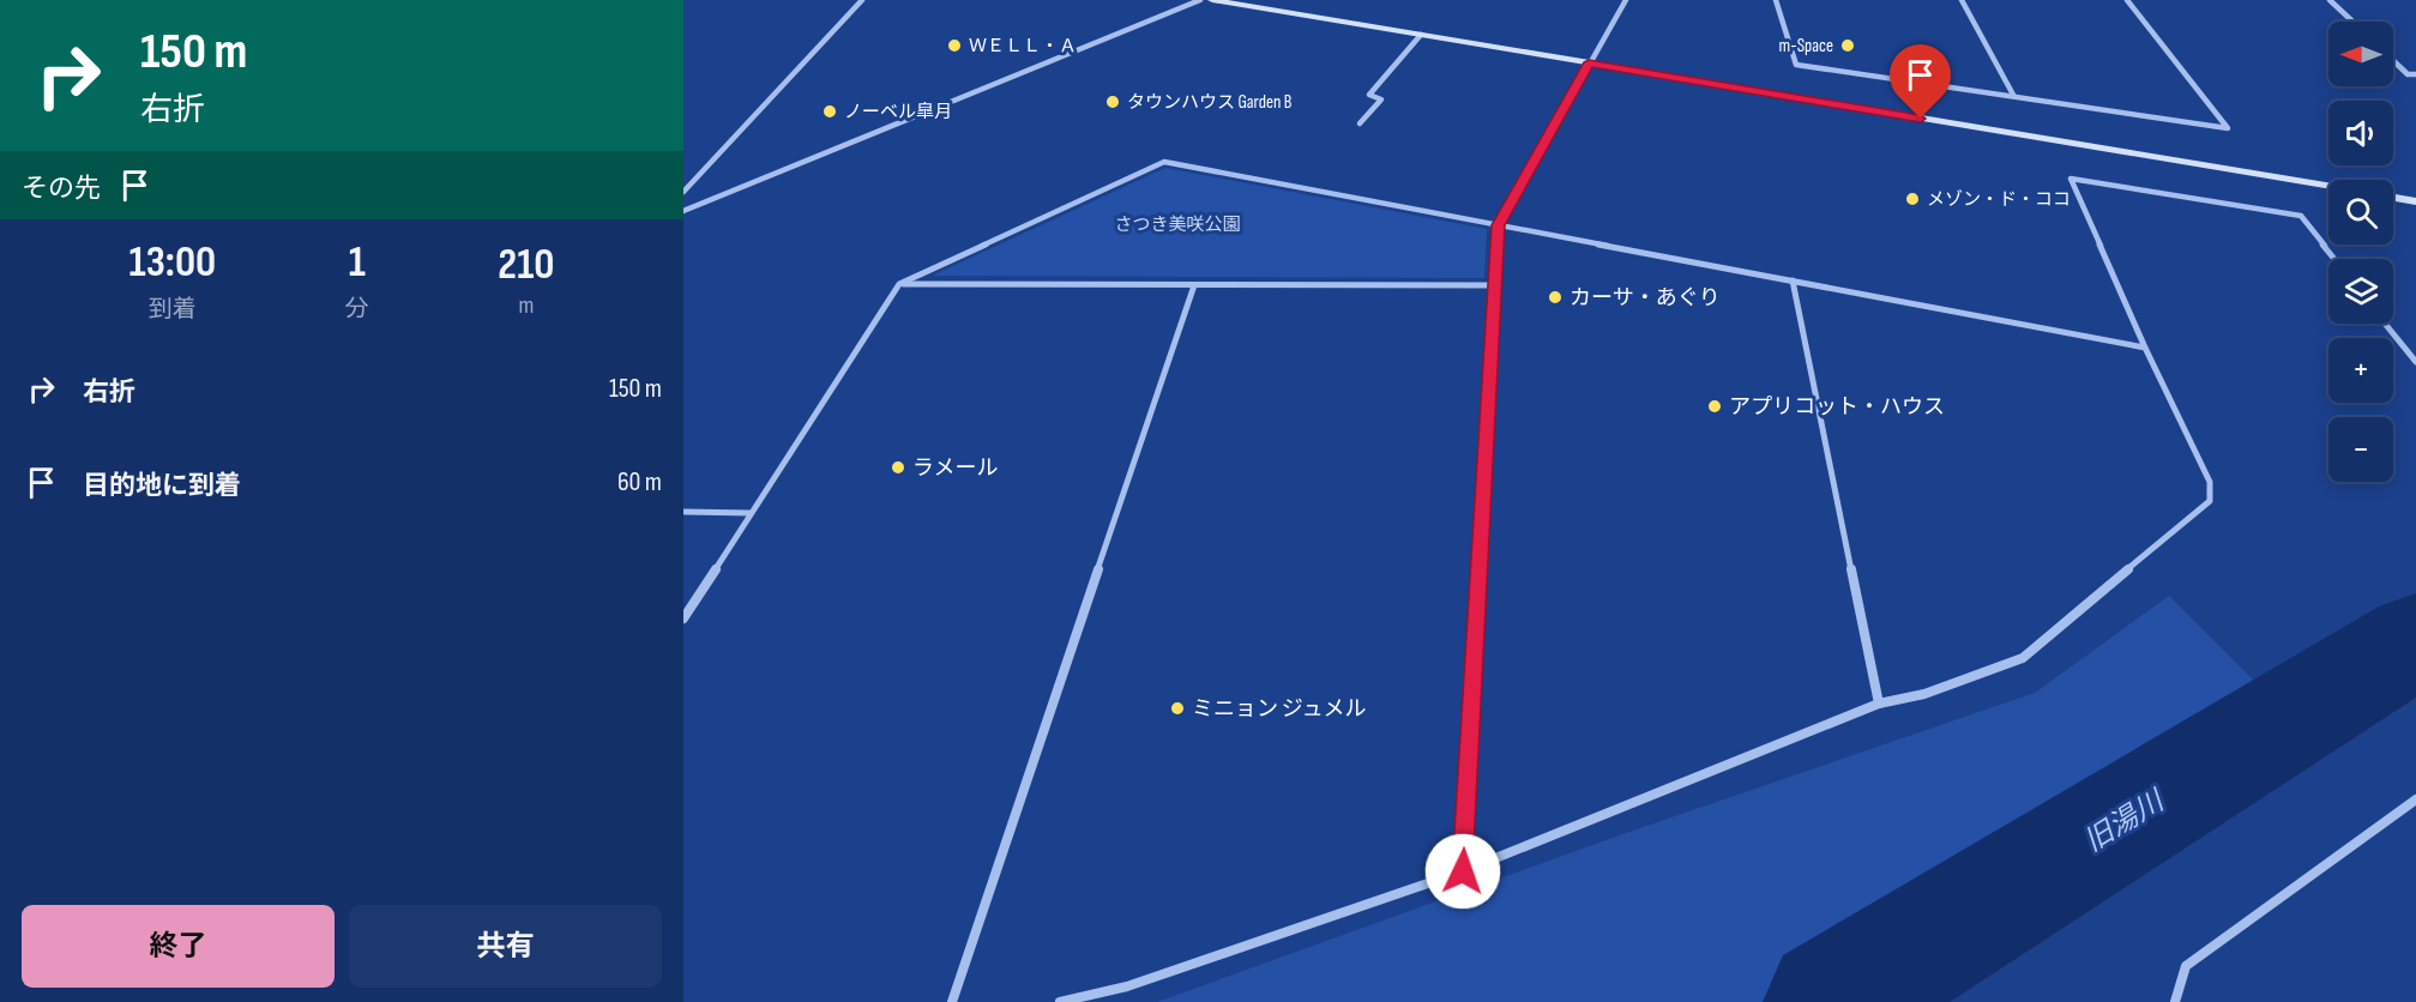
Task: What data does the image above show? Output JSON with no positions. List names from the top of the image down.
{
  "water": ["旧湯川"],
  "parks": ["さつき美咲公園"],
  "places": [
    "ＷＥＬＬ・Ａ",
    "m-Space",
    "タウンハウス Garden B",
    "ノーベル皐月",
    "メゾン・ド・ココ",
    "カーサ・あぐり",
    "アプリコット・ハウス",
    "ラメール",
    "ミニョン ジュメル"
  ],
  "north": "left",
  "page": {
    "turn": ["150 m", "右折"],
    "map_buttons": ["+", "−"],
    "then": "その先",
    "eta": [
      "13:00",
      "到着",
      "1",
      "分",
      "210",
      "m"
    ],
    "list": [
      {
        "name": "右折",
        "value": "150 m"
      },
      {
        "name": "目的地に到着",
        "value": "60 m"
      }
    ],
    "buttons": ["終了", "共有"]
  }
}
